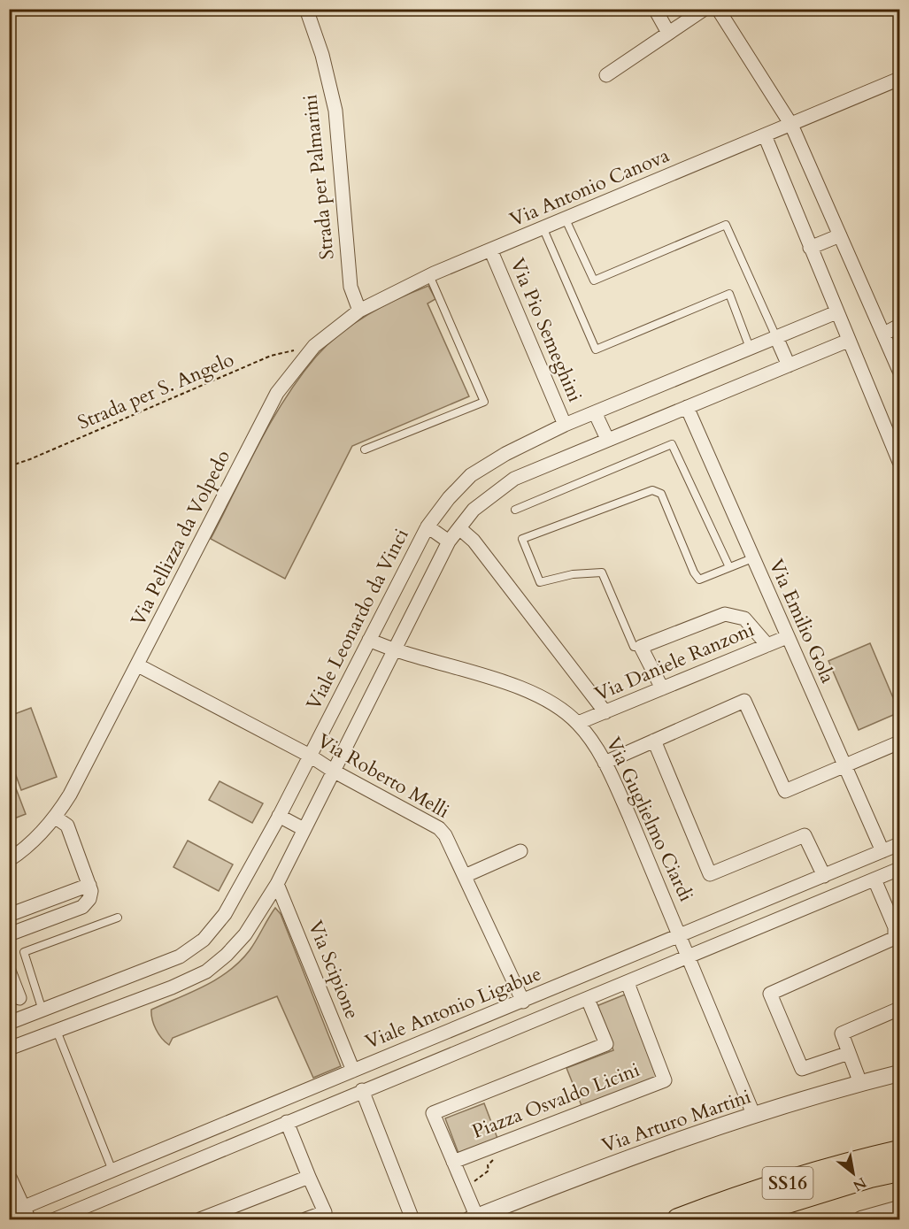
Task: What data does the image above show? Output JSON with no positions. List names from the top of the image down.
{
  "streets": {
    "highway": ["SS16"],
    "street": [
      "Strada per Palmarini",
      "Via Antonio Canova",
      "Via Pio Semeghini",
      "Via Pellizza da Volpedo",
      "Viale Leonardo da Vinci",
      "Via Emilio Gola",
      "Via Daniele Ranzoni",
      "Via Roberto Melli",
      "Via Guglielmo Ciardi",
      "Via Scipione",
      "Viale Antonio Ligabue",
      "Piazza Osvaldo Licini",
      "Via Arturo Martini"
    ],
    "path": ["Strada per S. Angelo"]
  },
  "crossings": [
    ["Strada per Palmarini", "Via Pellizza da Volpedo"],
    ["Via Antonio Canova", "Via Pio Semeghini"],
    ["Via Antonio Canova", "Via Pellizza da Volpedo"],
    ["Via Pio Semeghini", "Viale Leonardo da Vinci"],
    ["Strada per S. Angelo", "Via Pellizza da Volpedo"],
    ["Via Pellizza da Volpedo", "Via Roberto Melli"],
    ["Viale Leonardo da Vinci", "Via Roberto Melli"],
    ["Viale Leonardo da Vinci", "Via Guglielmo Ciardi"],
    ["Via Emilio Gola", "Via Daniele Ranzoni"],
    ["Via Emilio Gola", "Viale Antonio Ligabue"],
    ["Via Daniele Ranzoni", "Via Guglielmo Ciardi"],
    ["Via Roberto Melli", "Viale Antonio Ligabue"],
    ["Via Guglielmo Ciardi", "Viale Antonio Ligabue"],
    ["Via Guglielmo Ciardi", "Via Arturo Martini"],
    ["Via Scipione", "Viale Antonio Ligabue"],
    ["Piazza Osvaldo Licini", "Via Arturo Martini"]
  ],
  "north": "bottom right"
}
